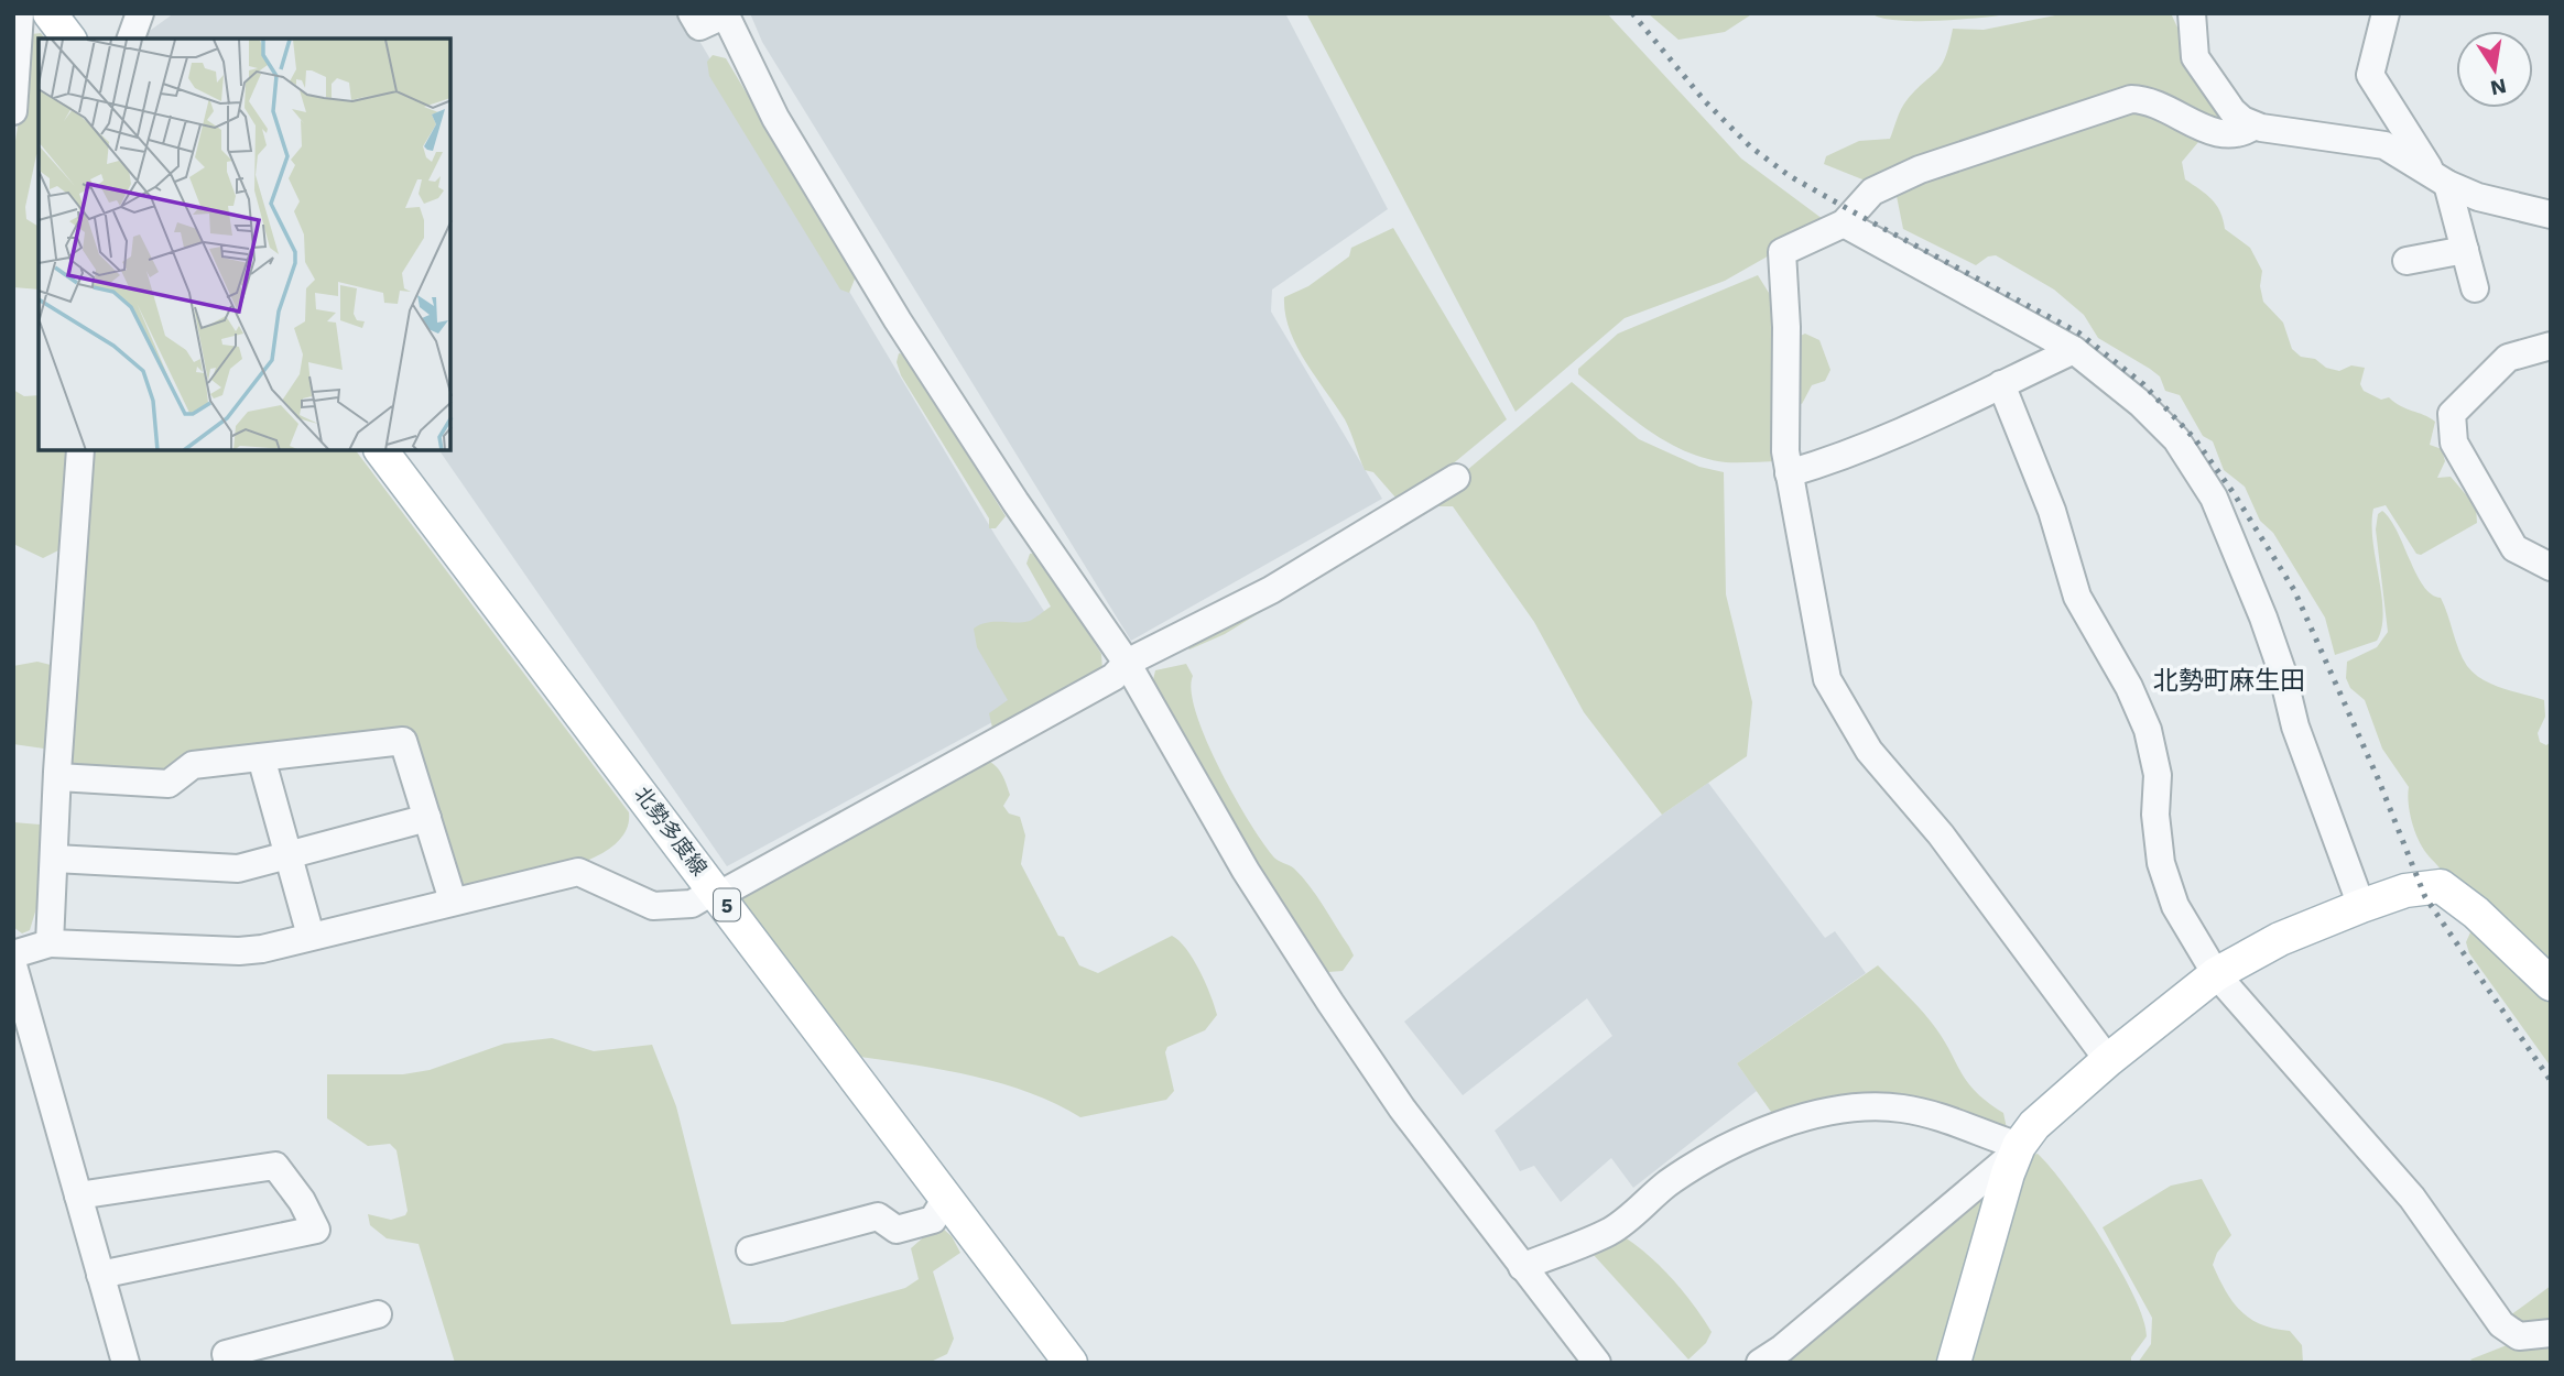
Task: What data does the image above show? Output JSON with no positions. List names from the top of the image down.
{
  "streets": {
    "main road": ["北勢多度線", "5"]
  },
  "districts": ["北勢町麻生田"],
  "north": "bottom"
}
